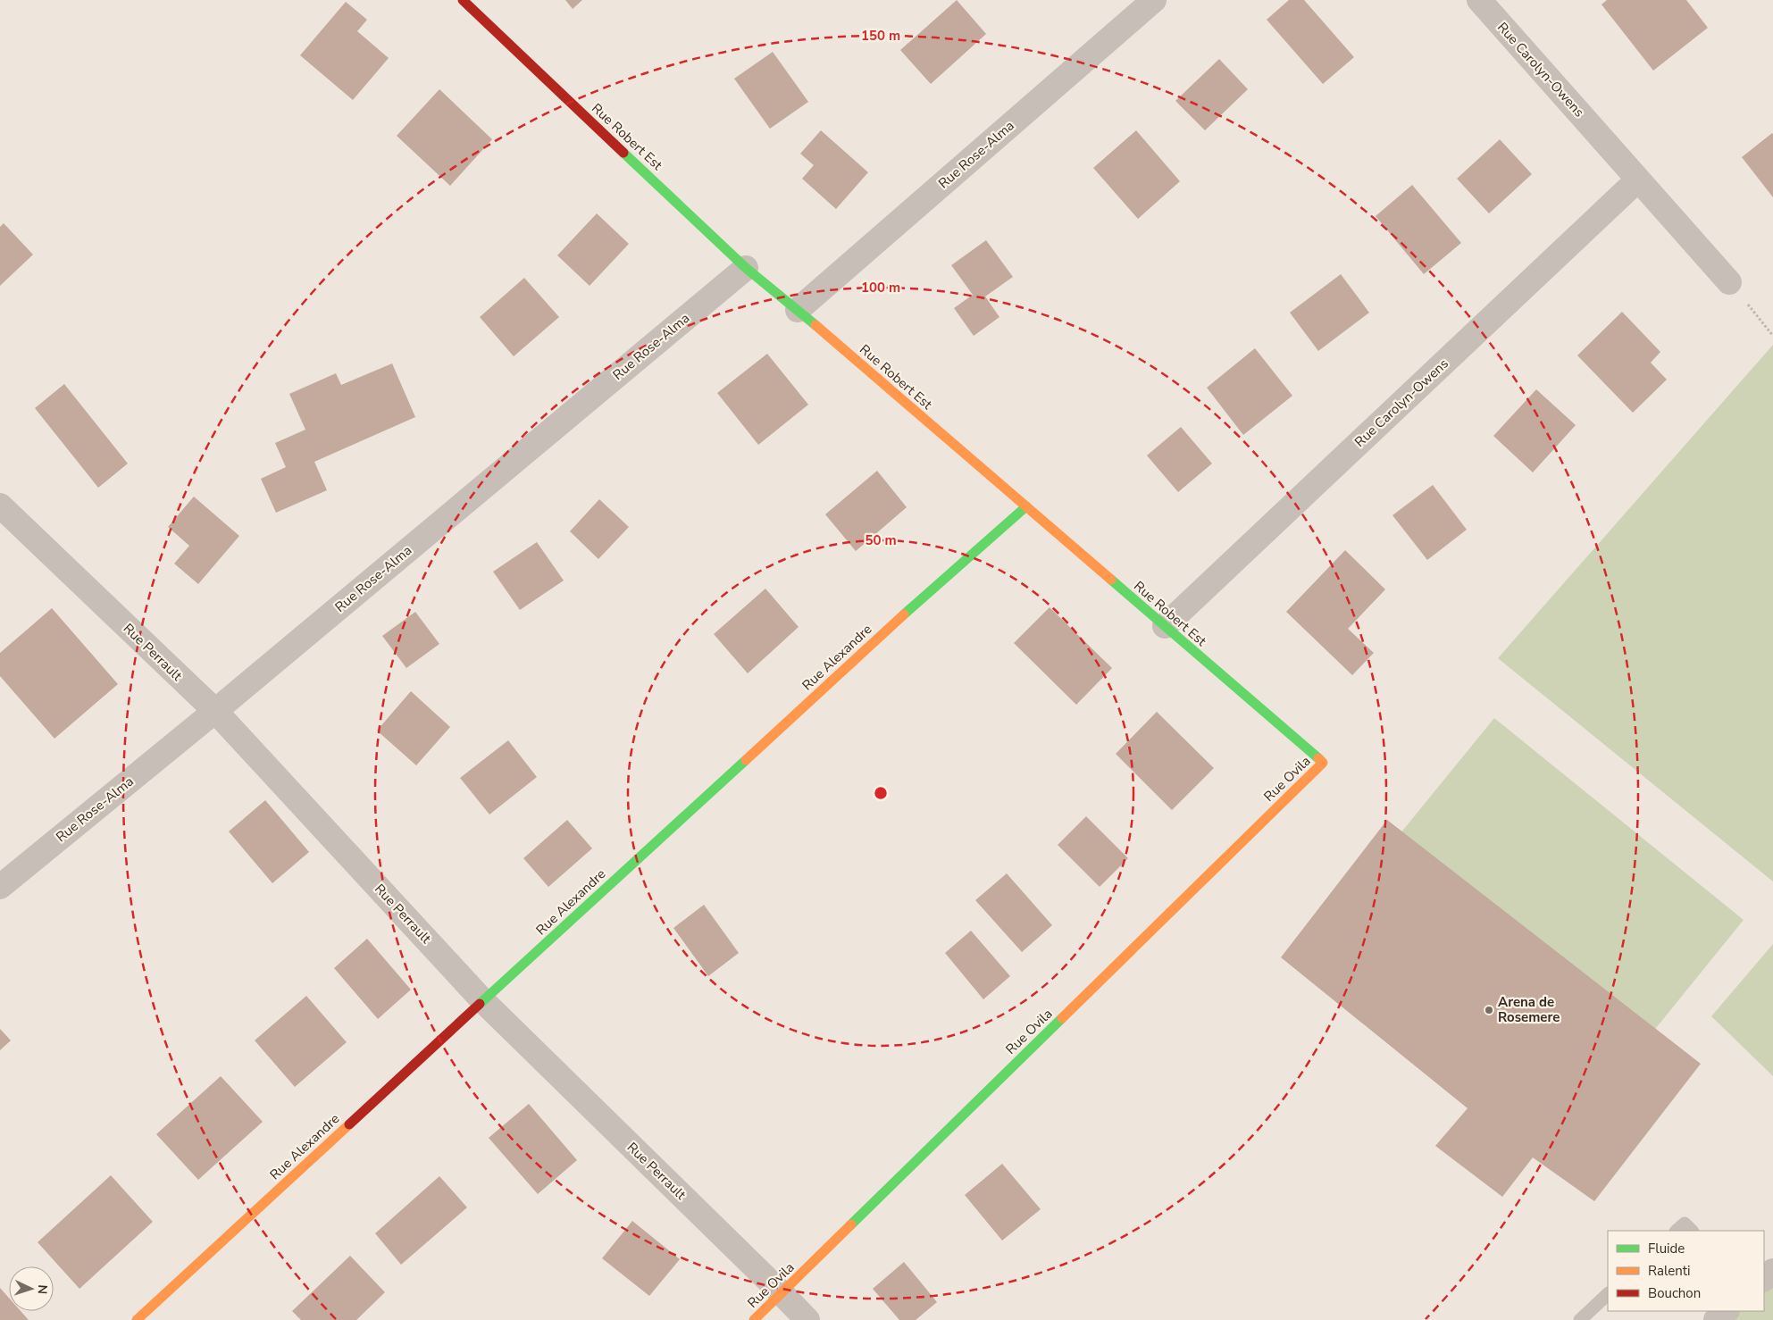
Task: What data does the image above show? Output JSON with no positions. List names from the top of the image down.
{
  "streets": {
    "street": [
      "Rue Carolyn-Owens",
      "Rue Robert Est",
      "Rue Rose-Alma",
      "Rue Perrault",
      "Rue Alexandre",
      "Rue Ovila"
    ]
  },
  "crossings": [
    ["Rue Carolyn-Owens", "Rue Robert Est"],
    ["Rue Robert Est", "Rue Rose-Alma"],
    ["Rue Robert Est", "Rue Alexandre"],
    ["Rue Robert Est", "Rue Ovila"],
    ["Rue Rose-Alma", "Rue Perrault"],
    ["Rue Perrault", "Rue Alexandre"],
    ["Rue Perrault", "Rue Ovila"]
  ],
  "places": ["Arena de Rosemere"],
  "legend": ["Fluide", "Ralenti", "Bouchon"],
  "north": "right",
  "rings": ["150 m", "100 m", "50 m"]
}
